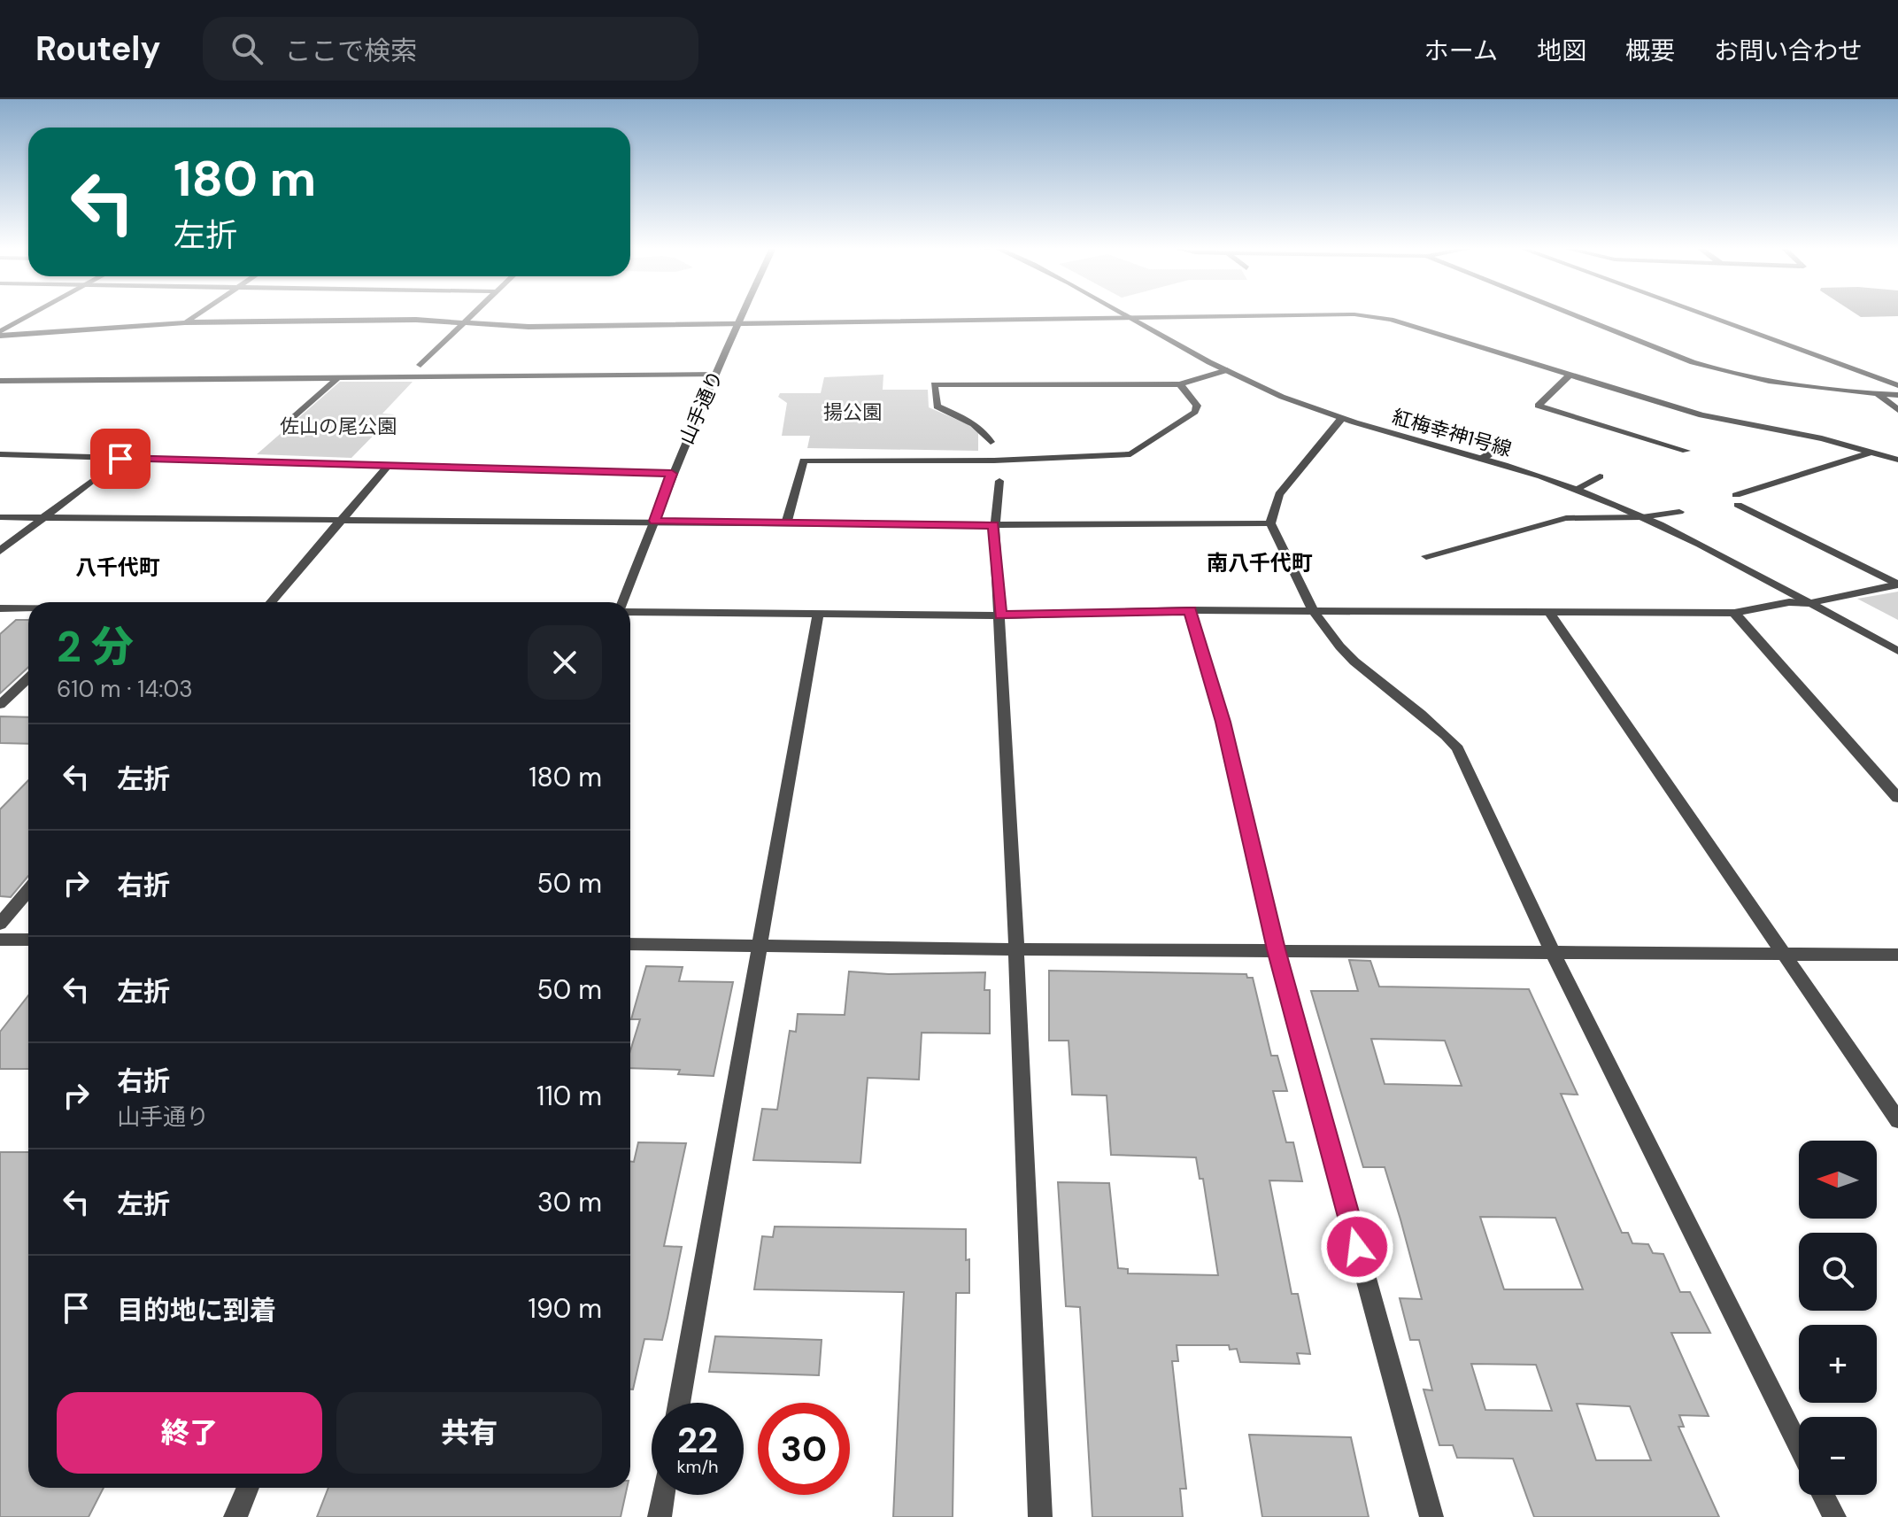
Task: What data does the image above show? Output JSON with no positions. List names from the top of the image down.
{
  "streets": {
    "street": ["山手通り", "紅梅幸神1号線"]
  },
  "districts": ["南八千代町", "八千代町"],
  "parks": ["揚公園", "佐山の尾公園"],
  "north": "left",
  "page": {
    "header": "Routely",
    "search": "ここで検索",
    "nav": [
      "ホーム",
      "地図",
      "概要",
      "お問い合わせ"
    ],
    "turn": ["180 m", "左折"],
    "heading": ["2 分", "610 m · 14:03"],
    "list": [
      {
        "name": "左折",
        "value": "180 m"
      },
      {
        "name": "右折",
        "value": "50 m"
      },
      {
        "name": "左折",
        "value": "50 m"
      },
      {
        "name": "右折",
        "note": "山手通り",
        "value": "110 m"
      },
      {
        "name": "左折",
        "value": "30 m"
      },
      {
        "name": "目的地に到着",
        "value": "190 m"
      }
    ],
    "map_buttons": ["+", "−"],
    "buttons": ["終了", "共有"],
    "speed": "22 km/h",
    "limit": "30"
  }
}
